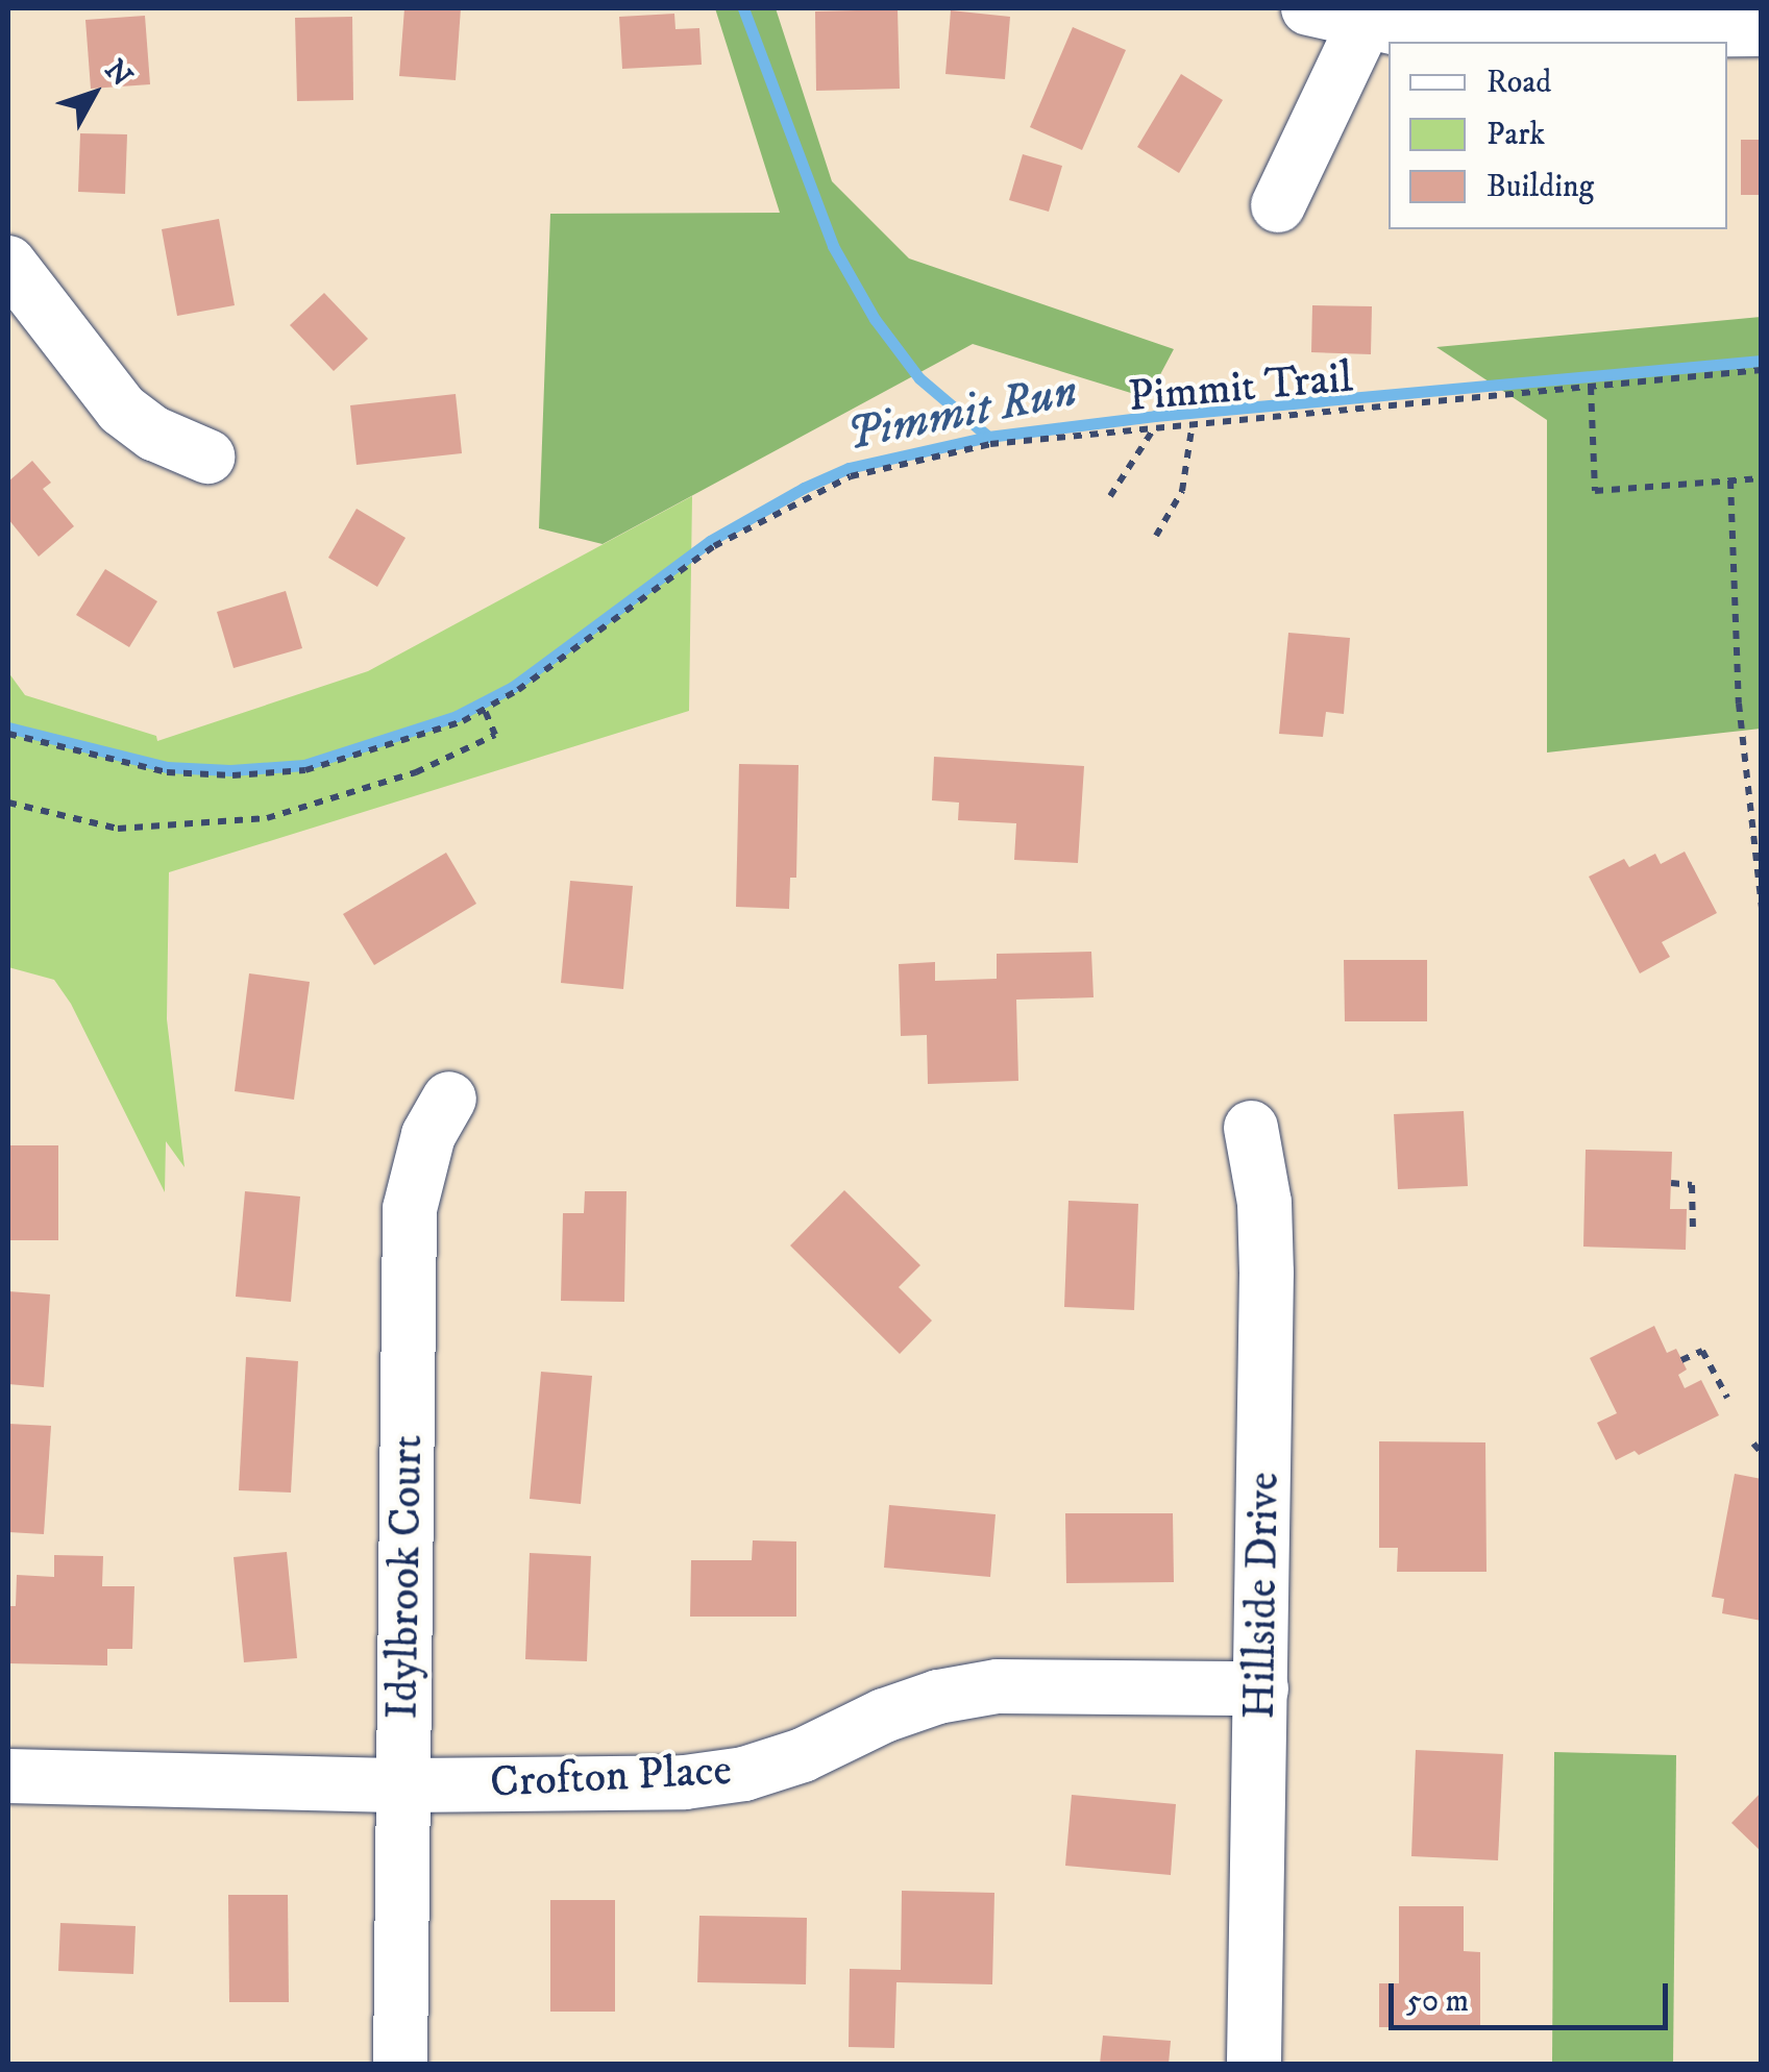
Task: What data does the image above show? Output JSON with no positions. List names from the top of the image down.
{
  "streets": {
    "street": ["Idylbrook Court", "Hillside Drive", "Crofton Place"],
    "path": ["Pimmit Trail"]
  },
  "crossings": [
    ["Idylbrook Court", "Crofton Place"],
    ["Hillside Drive", "Crofton Place"]
  ],
  "water": ["Pimmit Run"],
  "legend": ["Road", "Park", "Building"],
  "scale_bar": "50 m",
  "north": "top right"
}
